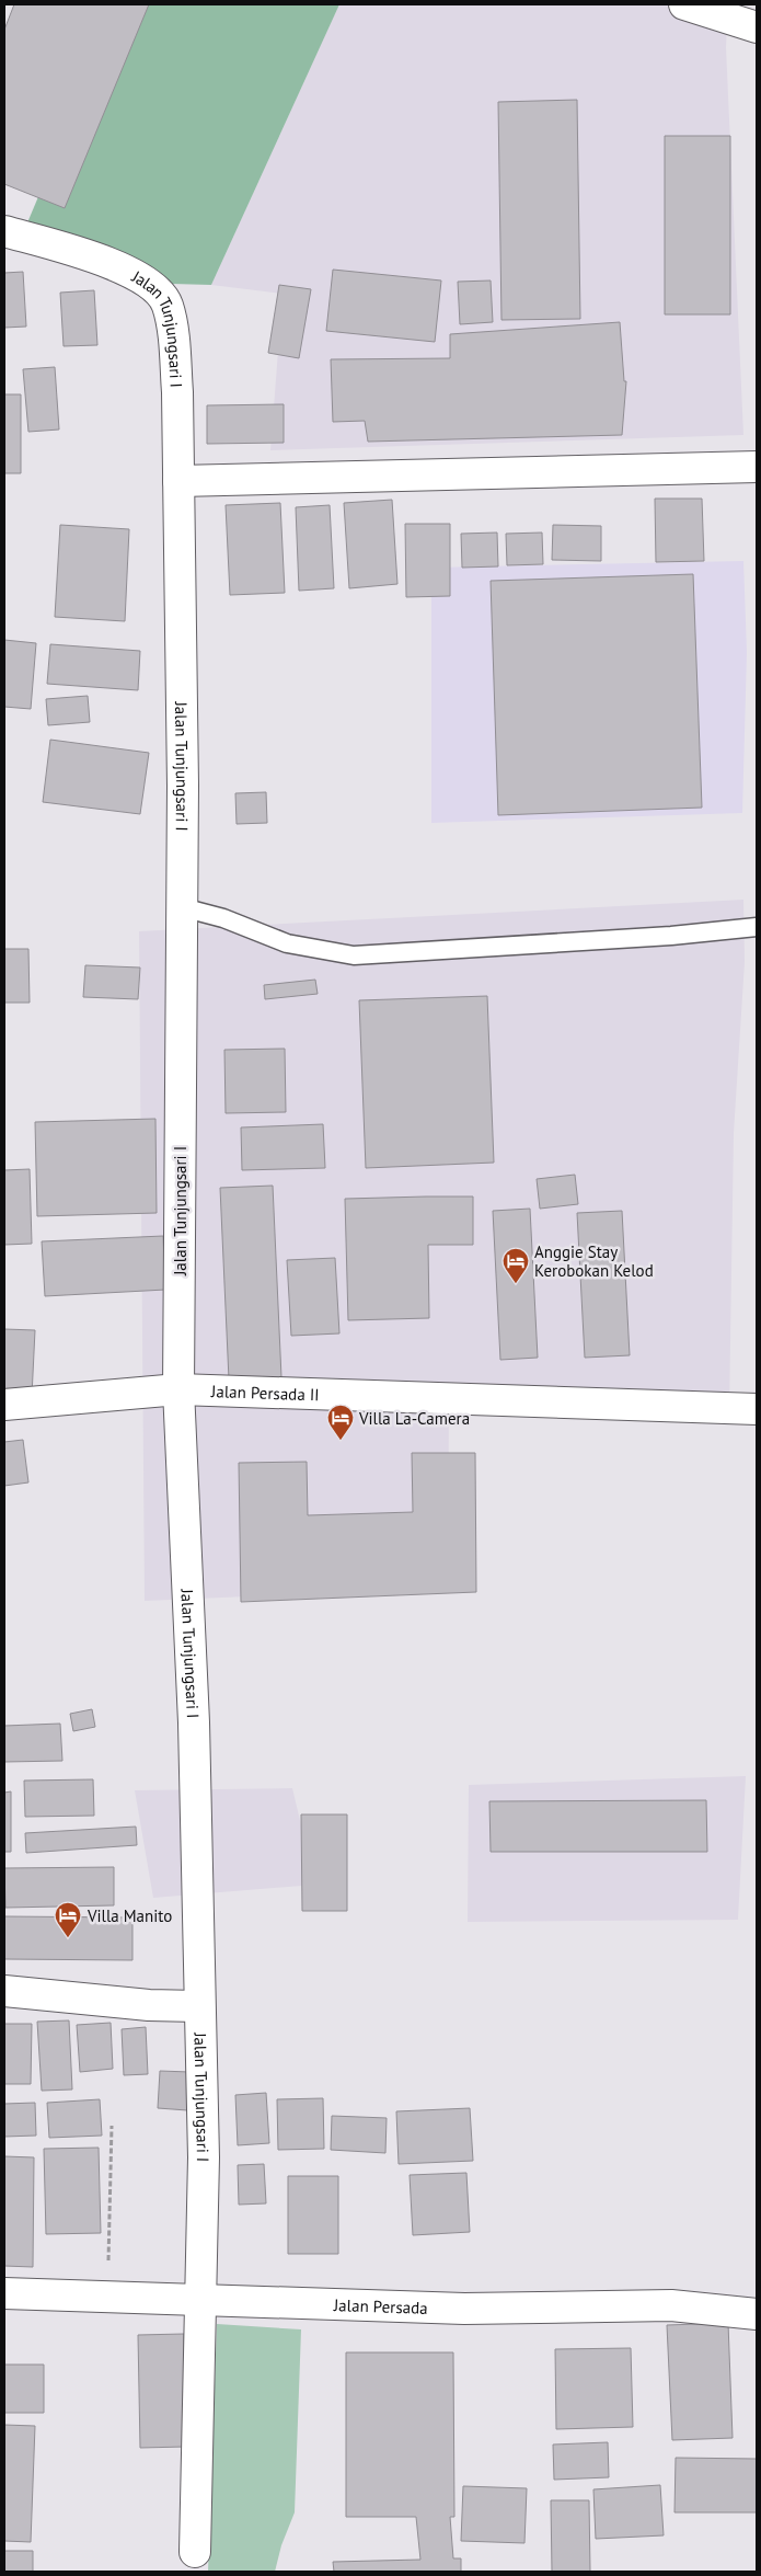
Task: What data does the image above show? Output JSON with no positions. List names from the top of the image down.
{
  "streets": {
    "street": ["Jalan Tunjungsari I", "Jalan Persada II", "Jalan Persada"]
  },
  "crossings": [
    ["Jalan Tunjungsari I", "Jalan Persada II"],
    ["Jalan Tunjungsari I", "Jalan Persada"]
  ],
  "places": {
    "hotel": ["Anggie Stay Kerobokan Kelod", "Villa La-Camera", "Villa Manito"]
  }
}
